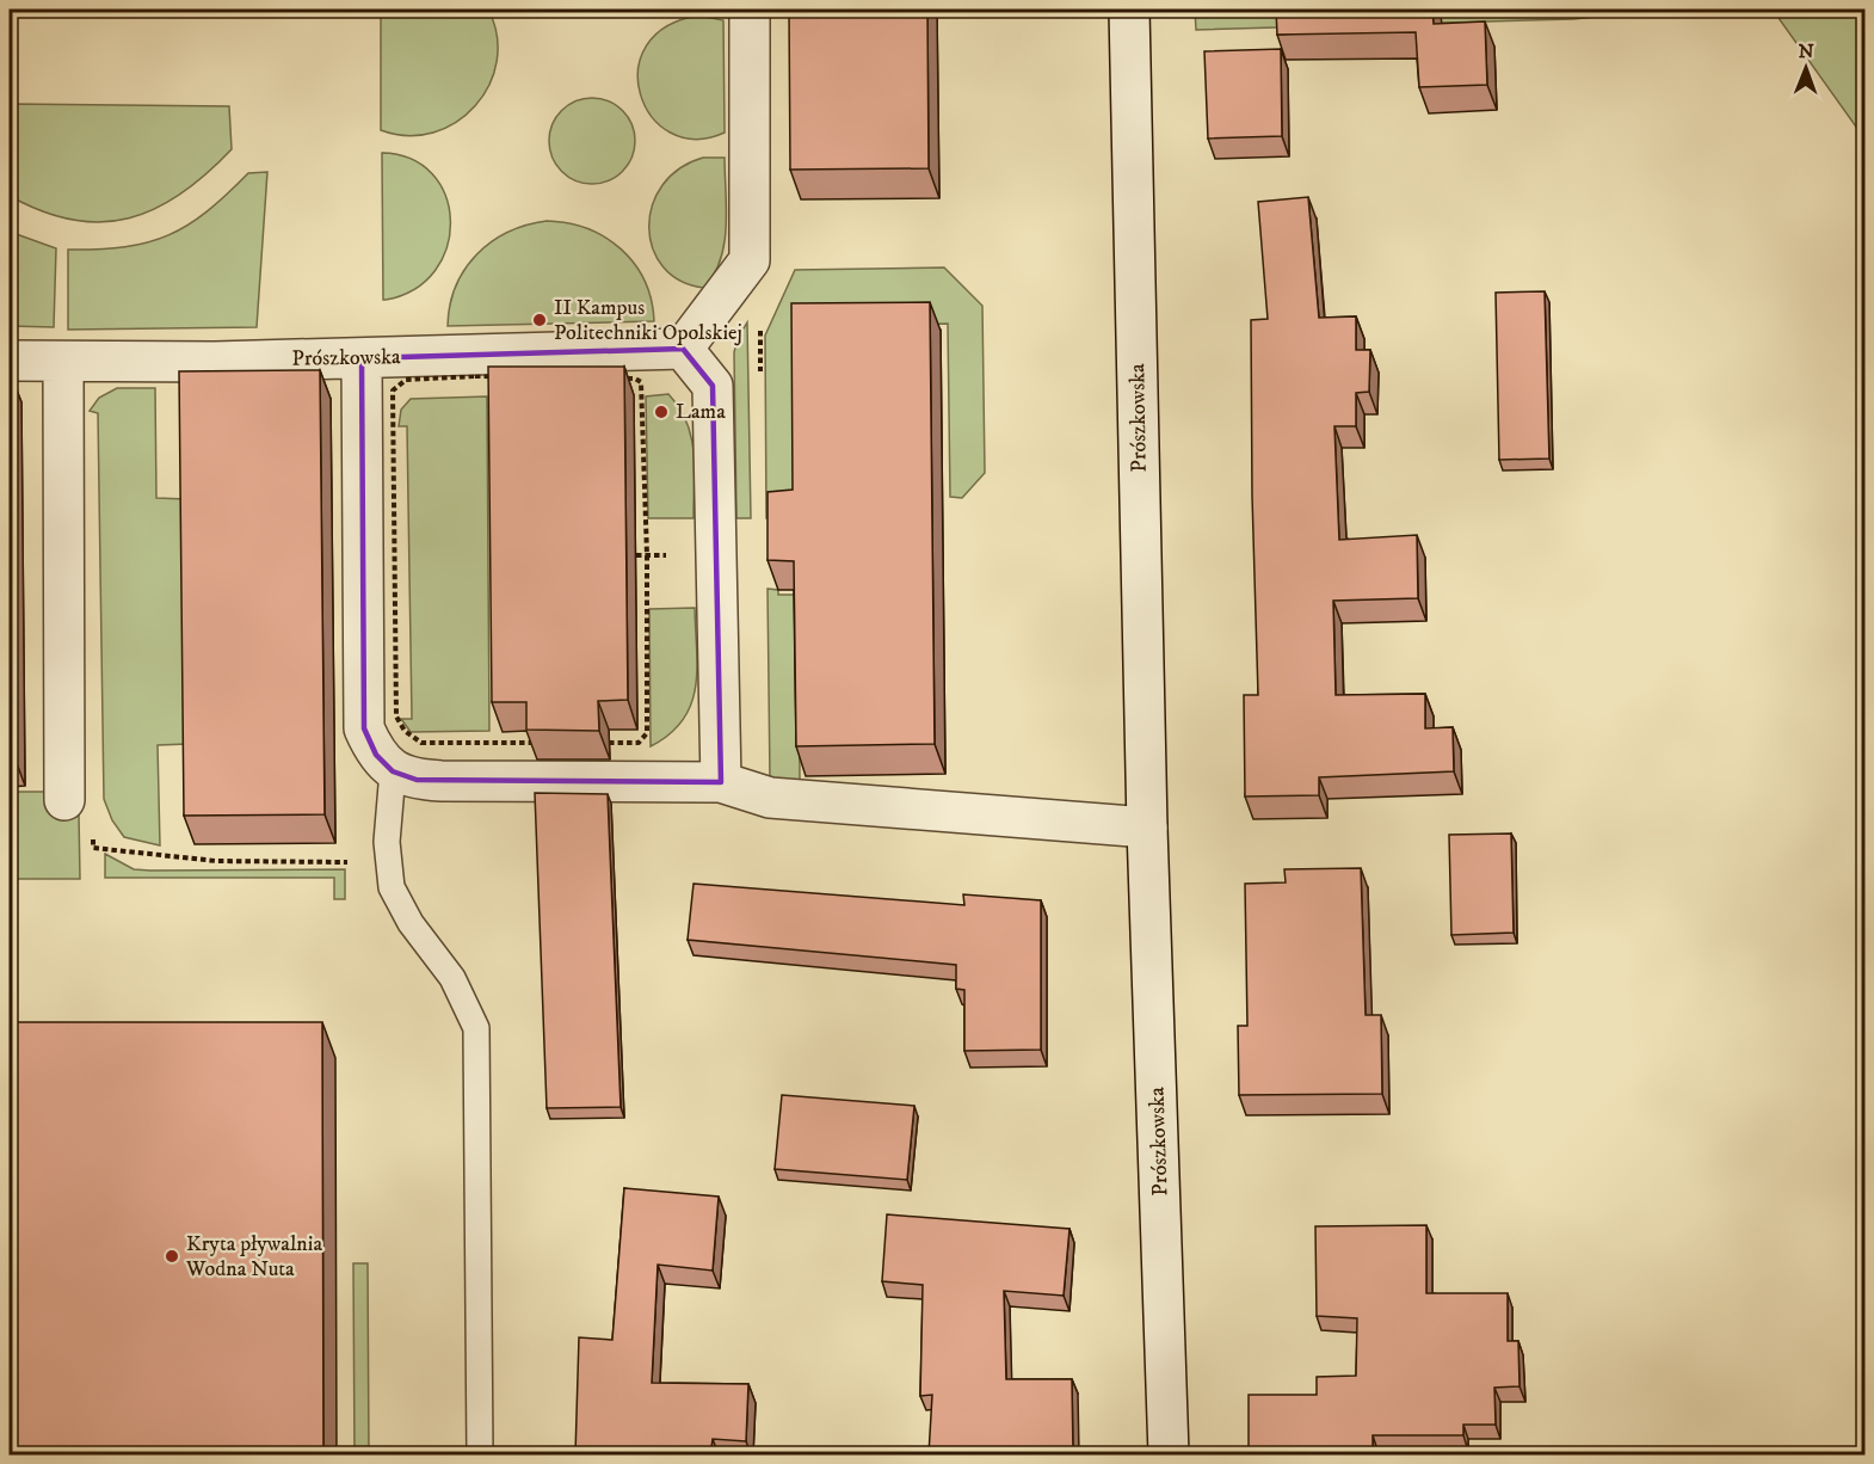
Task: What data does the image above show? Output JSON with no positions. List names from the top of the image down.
{
  "streets": {
    "street": ["Prószkowska"]
  },
  "places": ["II Kampus Politechniki Opolskiej", "Lama", "Kryta pływalnia Wodna Nuta"],
  "north": "top"
}
